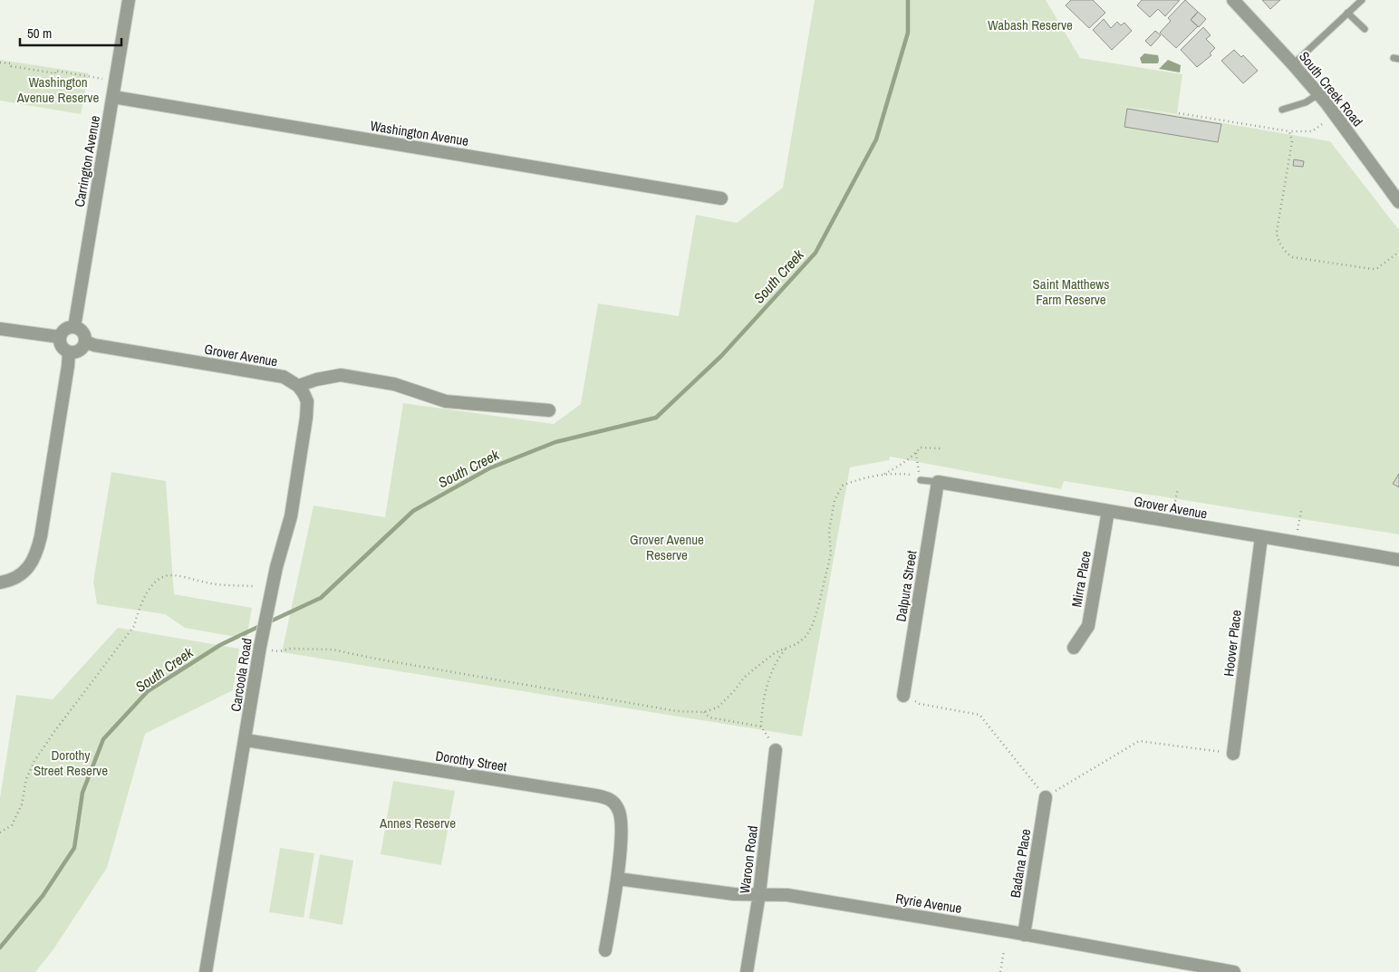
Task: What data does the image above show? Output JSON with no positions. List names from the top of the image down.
{
  "streets": {
    "street": [
      "South Creek Road",
      "Washington Avenue",
      "Carrington Avenue",
      "Grover Avenue",
      "Mirra Place",
      "Dalpura Street",
      "Hoover Place",
      "Carcoola Road",
      "Dorothy Street",
      "Waroon Road",
      "Badana Place",
      "Ryrie Avenue"
    ]
  },
  "crossings": [
    ["Washington Avenue", "Carrington Avenue"],
    ["Carrington Avenue", "Grover Avenue"],
    ["Grover Avenue", "Mirra Place"],
    ["Grover Avenue", "Dalpura Street"],
    ["Grover Avenue", "Hoover Place"],
    ["Grover Avenue", "Carcoola Road"],
    ["Carcoola Road", "Dorothy Street"],
    ["Dorothy Street", "Ryrie Avenue"],
    ["Waroon Road", "Ryrie Avenue"],
    ["Badana Place", "Ryrie Avenue"]
  ],
  "water": ["South Creek"],
  "parks": [
    "Wabash Reserve",
    "Washington Avenue Reserve",
    "Saint Matthews Farm Reserve",
    "Grover Avenue Reserve",
    "Dorothy Street Reserve",
    "Annes Reserve"
  ],
  "scale_bar": "50 m"
}
